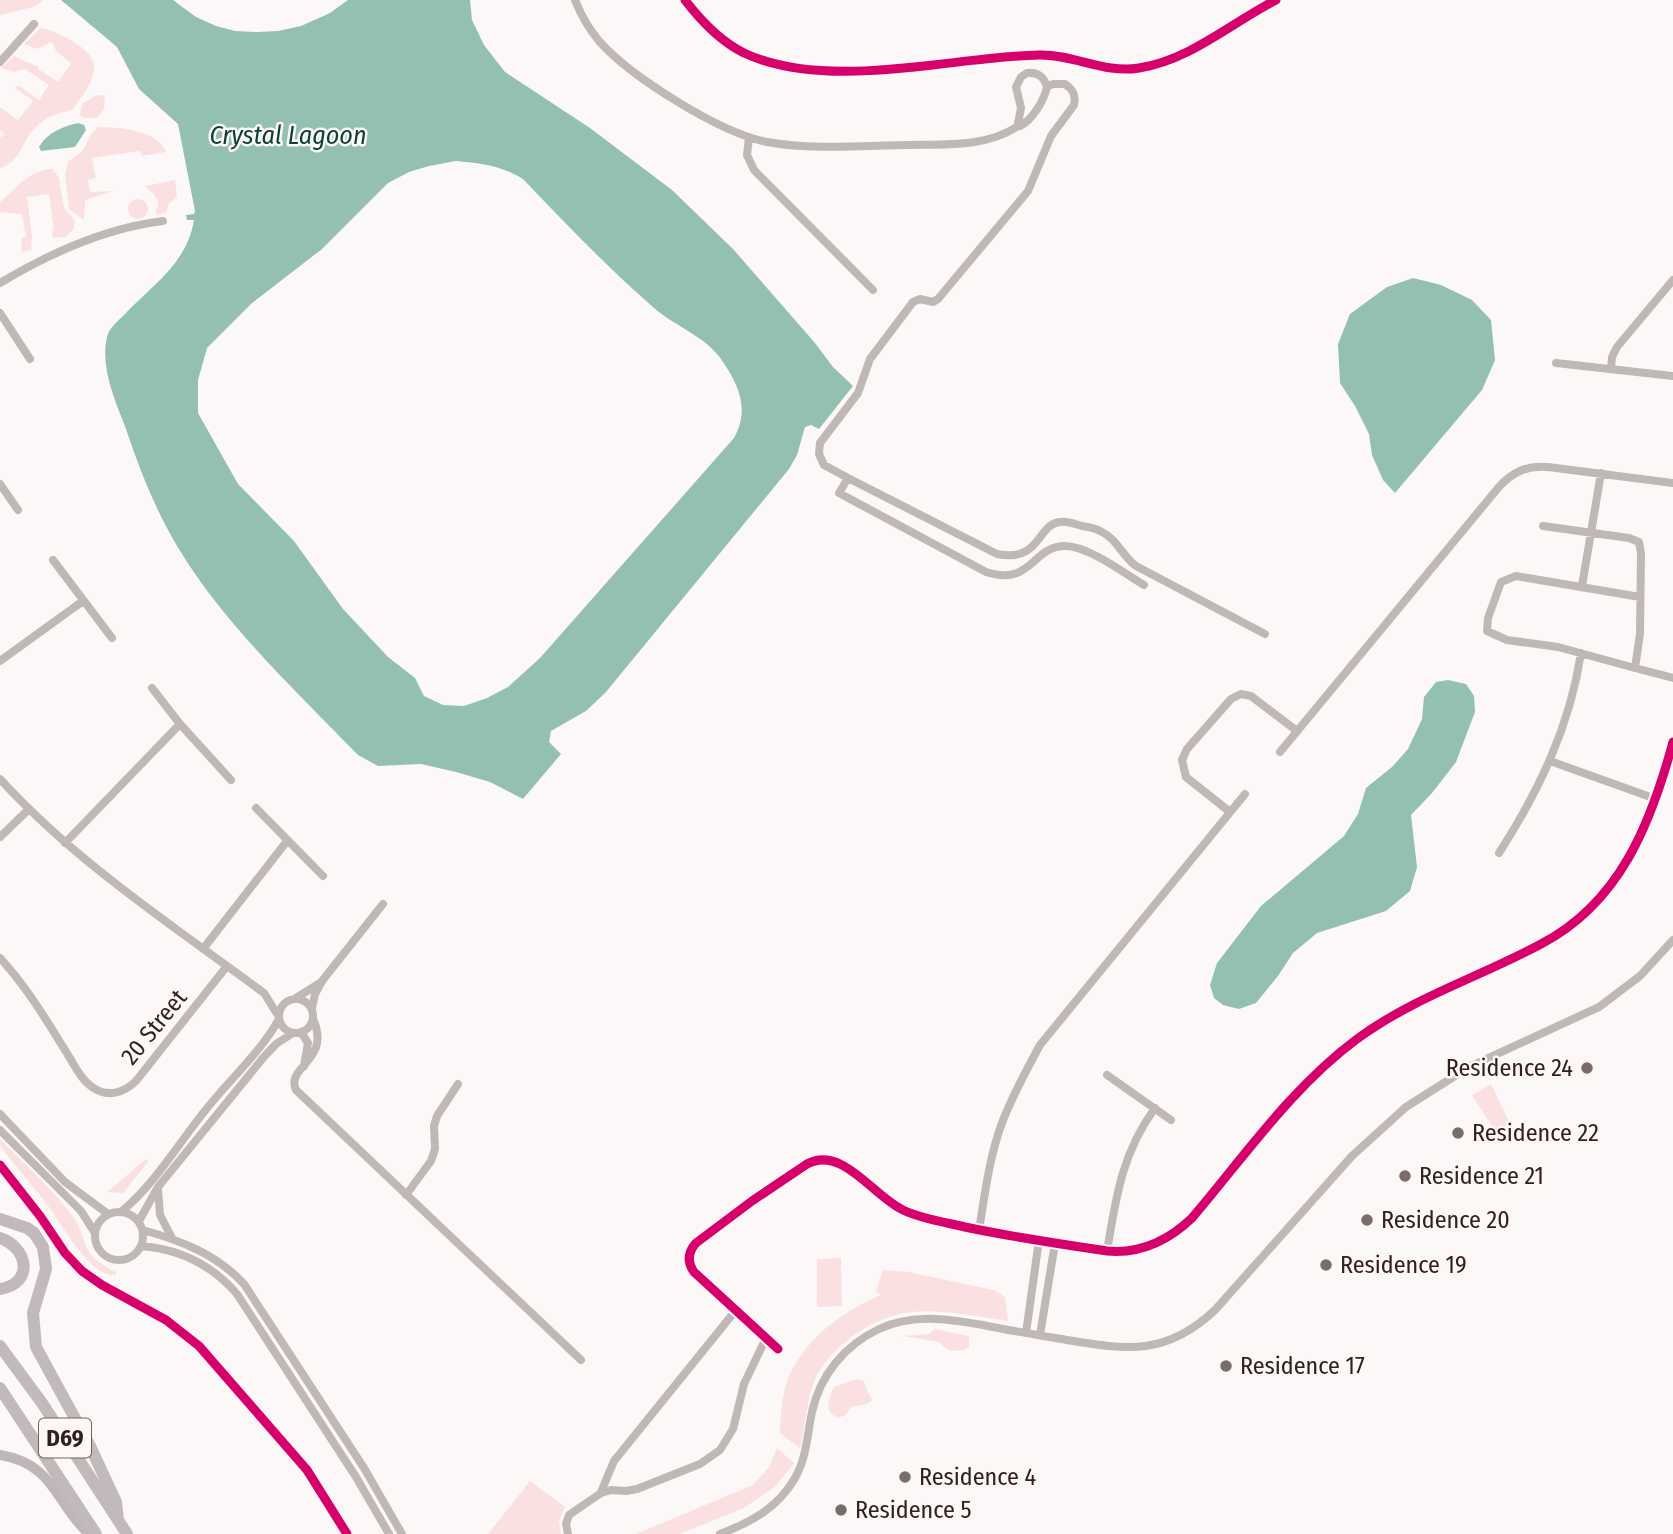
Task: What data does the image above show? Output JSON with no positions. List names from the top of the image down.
{
  "streets": {
    "main road": ["D69"],
    "street": ["20 Street"]
  },
  "water": ["Crystal Lagoon"],
  "places": [
    "Residence 24",
    "Residence 22",
    "Residence 21",
    "Residence 20",
    "Residence 19",
    "Residence 17",
    "Residence 4",
    "Residence 5"
  ]
}
